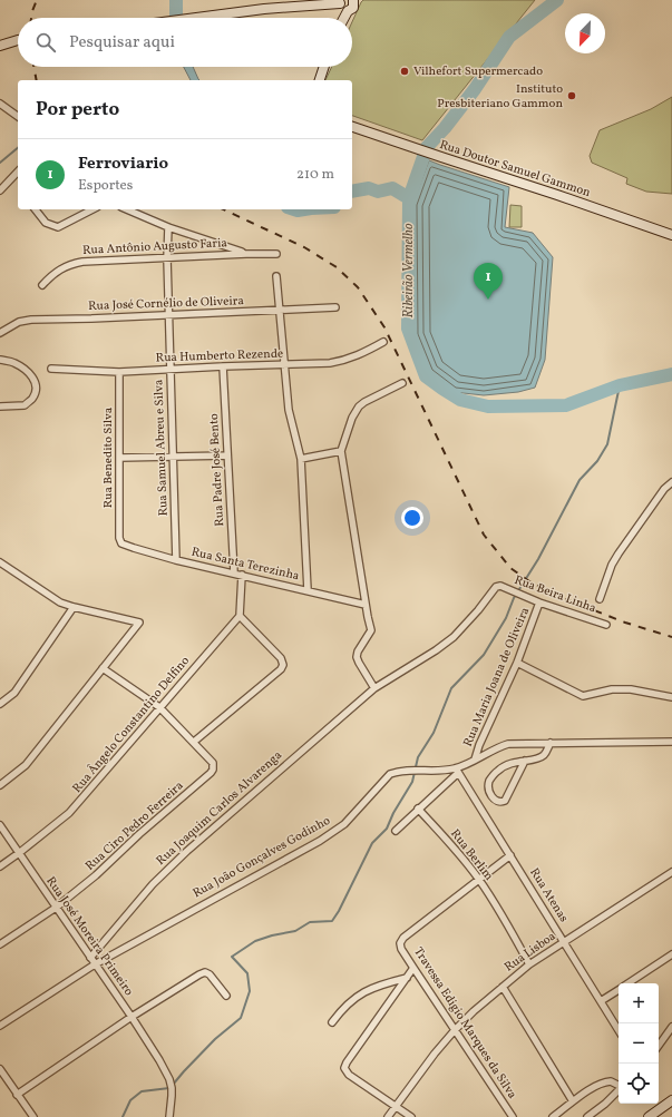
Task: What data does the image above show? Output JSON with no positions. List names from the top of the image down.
{
  "streets": {
    "main road": ["Rua Doutor Samuel Gammon"],
    "street": [
      "Rua Antônio Augusto Faria",
      "Rua José Cornélio de Oliveira",
      "Rua Humberto Rezende",
      "Rua Samuel Abreu e Silva",
      "Rua Benedito Silva",
      "Rua Padre José Bento",
      "Rua Santa Terezinha",
      "Rua Beira Linha",
      "Rua Maria Joana de Oliveira",
      "Rua Ângelo Constantino Delfino",
      "Rua Joaquim Carlos Alvarenga",
      "Rua Ciro Pedro Ferreira",
      "Rua Berlim",
      "Rua João Gonçalves Godinho",
      "Rua Atenas",
      "Rua José Moreira Primeiro",
      "Rua Lisboa",
      "Travessa Edigio Marques da Silva"
    ]
  },
  "crossings": [
    ["Rua Antônio Augusto Faria", "Rua Samuel Abreu e Silva"],
    ["Rua José Cornélio de Oliveira", "Rua Samuel Abreu e Silva"],
    ["Rua Humberto Rezende", "Rua Samuel Abreu e Silva"],
    ["Rua Humberto Rezende", "Rua Benedito Silva"],
    ["Rua Humberto Rezende", "Rua Padre José Bento"],
    ["Rua Samuel Abreu e Silva", "Rua Santa Terezinha"],
    ["Rua Benedito Silva", "Rua Santa Terezinha"],
    ["Rua Padre José Bento", "Rua Santa Terezinha"],
    ["Rua Beira Linha", "Rua Maria Joana de Oliveira"],
    ["Rua Beira Linha", "Rua Joaquim Carlos Alvarenga"],
    ["Rua Maria Joana de Oliveira", "Rua João Gonçalves Godinho"],
    ["Rua Ângelo Constantino Delfino", "Rua Ciro Pedro Ferreira"],
    ["Rua Ângelo Constantino Delfino", "Rua José Moreira Primeiro"],
    ["Rua Joaquim Carlos Alvarenga", "Rua José Moreira Primeiro"],
    ["Rua Ciro Pedro Ferreira", "Rua José Moreira Primeiro"],
    ["Rua Berlim", "Rua Lisboa"],
    ["Rua Berlim", "Travessa Edigio Marques da Silva"],
    ["Rua João Gonçalves Godinho", "Rua Atenas"],
    ["Rua João Gonçalves Godinho", "Rua José Moreira Primeiro"],
    ["Rua Atenas", "Rua Lisboa"],
    ["Rua Lisboa", "Travessa Edigio Marques da Silva"]
  ],
  "water": ["Ribeirão Vermelho"],
  "places": ["Vilhefort Supermercado", "Instituto Presbiteriano Gammon"],
  "north": "bottom left",
  "page": {
    "search": "Pesquisar aqui",
    "heading": "Por perto",
    "list": [
      {
        "mark": "1",
        "name": "Ferroviario",
        "note": "Esportes",
        "value": "210 m"
      }
    ],
    "pins": "1",
    "map_buttons": ["+", "−"]
  }
}
